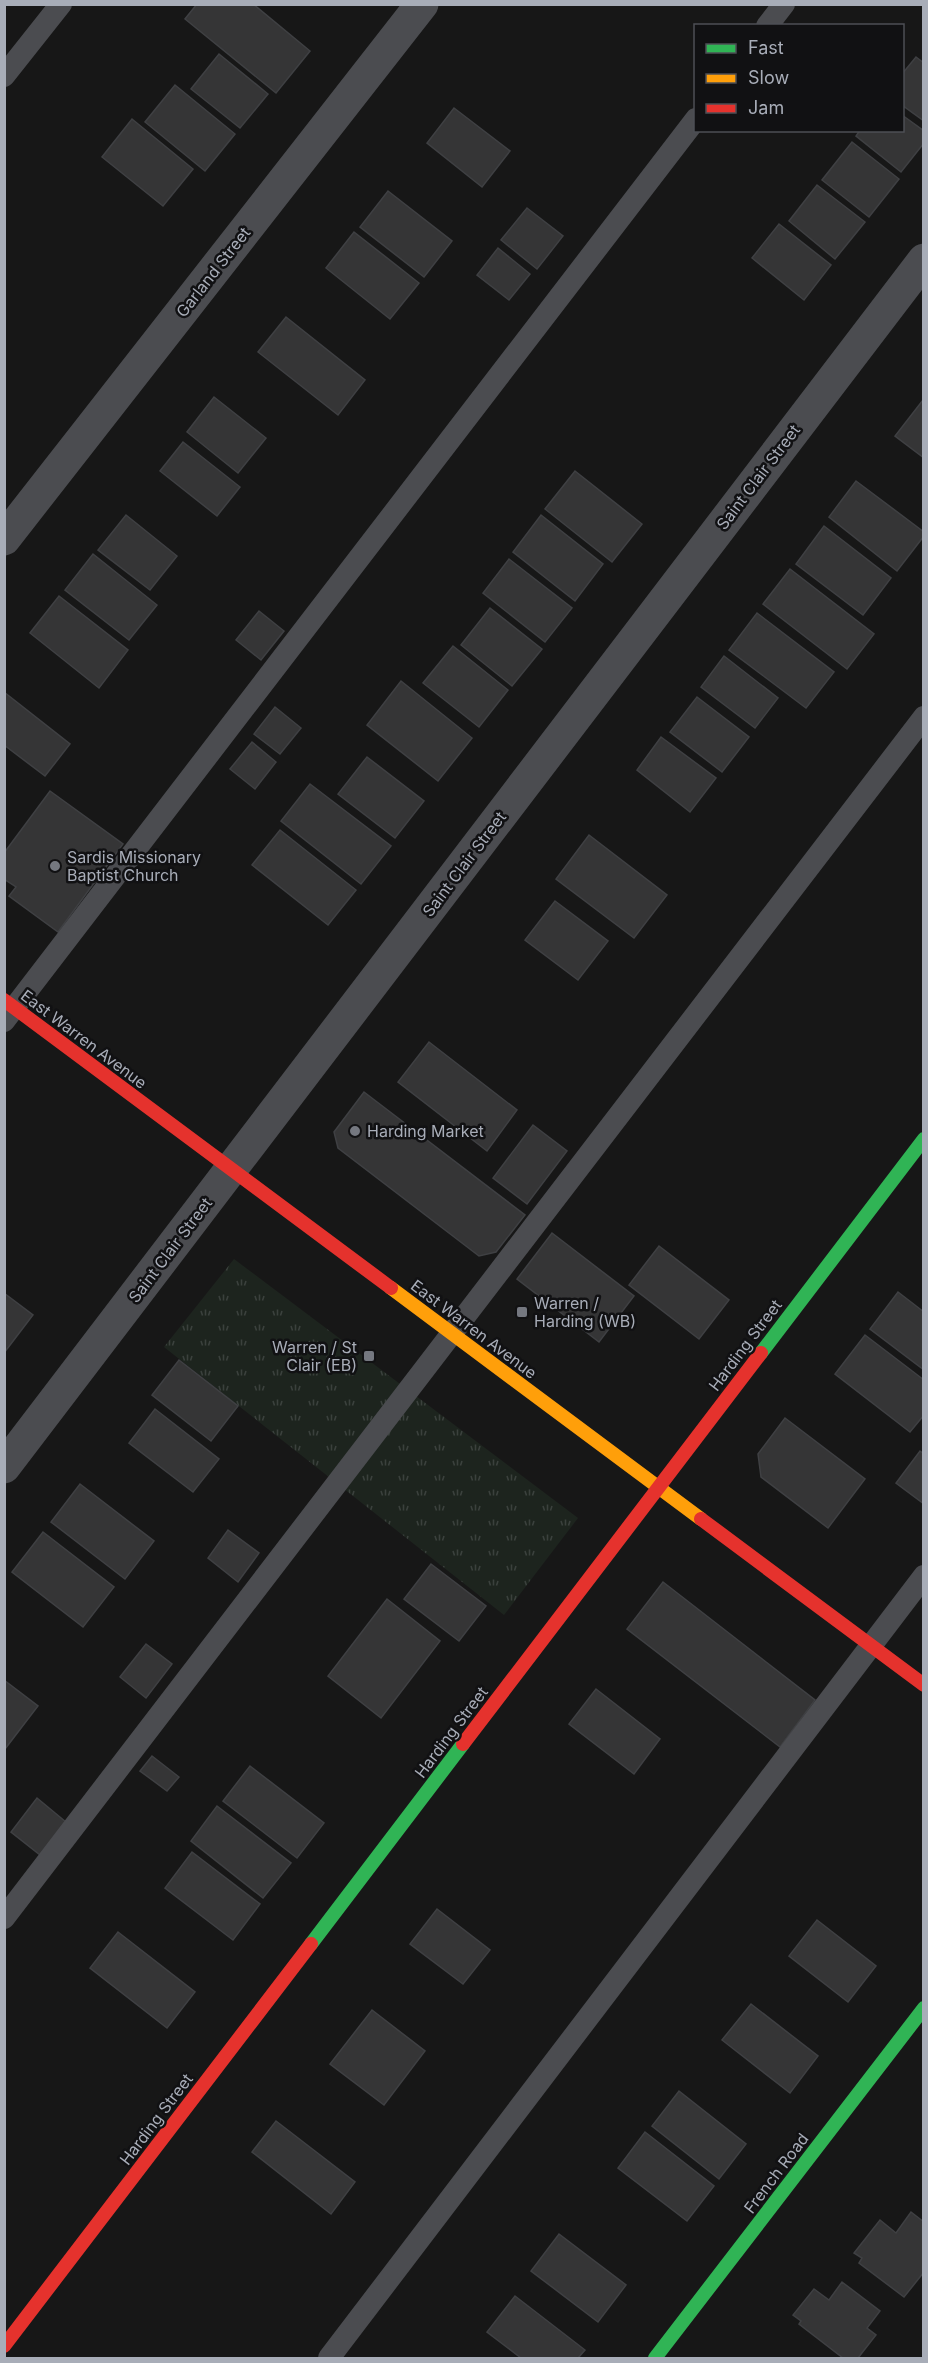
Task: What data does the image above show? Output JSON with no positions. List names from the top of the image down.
{
  "streets": {
    "street": [
      "Garland Street",
      "Saint Clair Street",
      "East Warren Avenue",
      "Harding Street",
      "French Road"
    ]
  },
  "crossings": [
    ["Saint Clair Street", "East Warren Avenue"],
    ["East Warren Avenue", "Harding Street"]
  ],
  "places": {
    "other": ["Sardis Missionary Baptist Church", "Harding Market"],
    "transit": ["Warren / Harding (WB)", "Warren / St Clair (EB)"]
  },
  "legend": ["Fast", "Slow", "Jam"]
}
